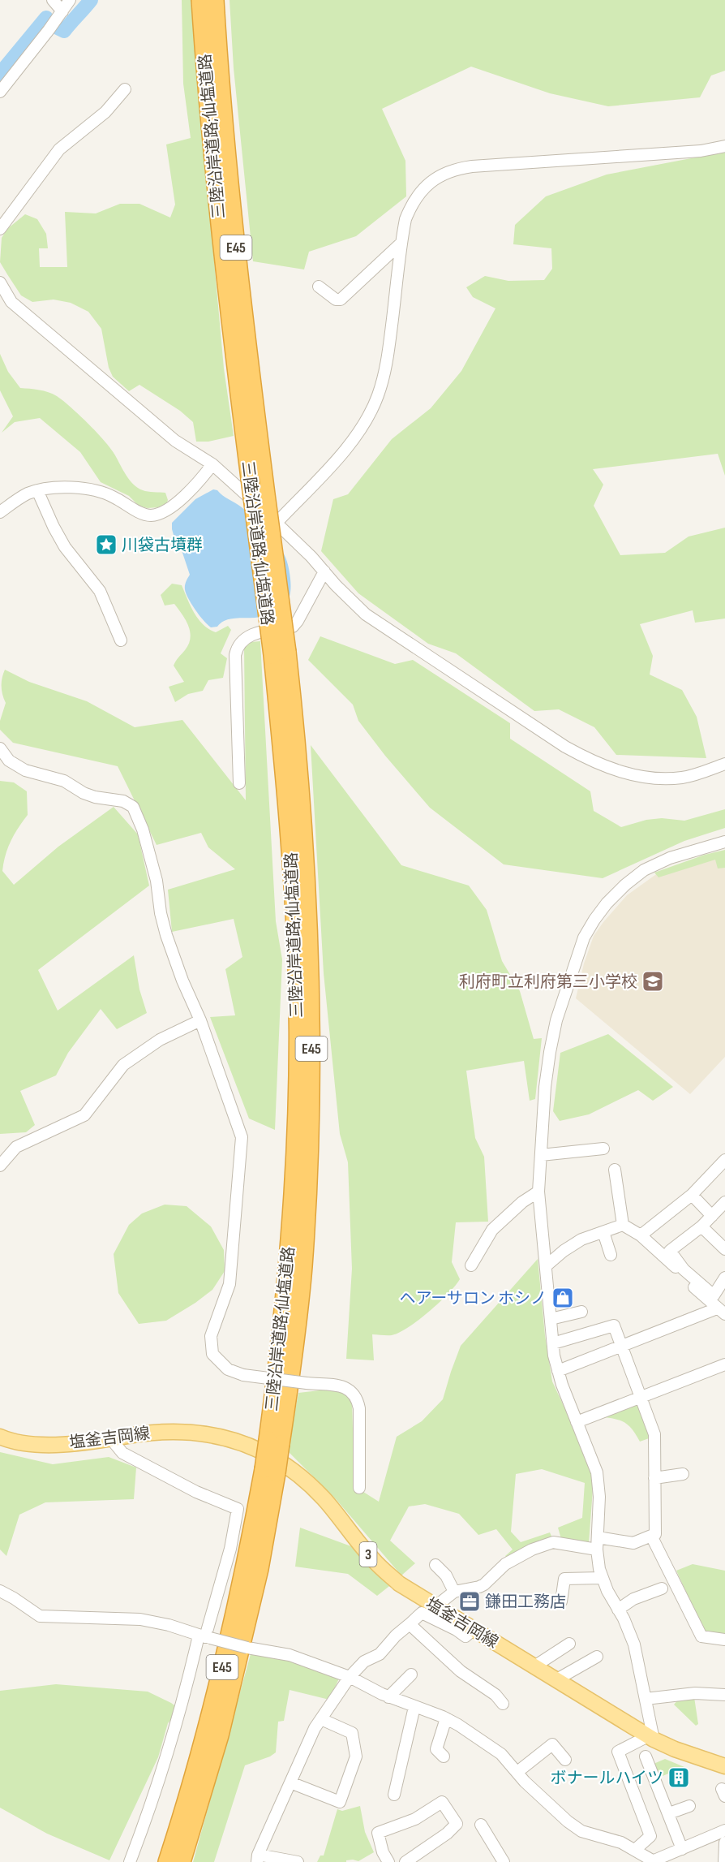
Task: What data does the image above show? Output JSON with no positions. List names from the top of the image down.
{
  "streets": {
    "highway": ["三陸沿岸道路;仙塩道路", "E45"],
    "main road": ["塩釜吉岡線", "3"]
  },
  "places": {
    "place": ["川袋古墳群"],
    "school or university": ["利府町立利府第三小学校"],
    "shop": ["ヘアーサロン ホシノ"],
    "office": ["鎌田工務店"],
    "building": ["ボナールハイツ"]
  }
}
